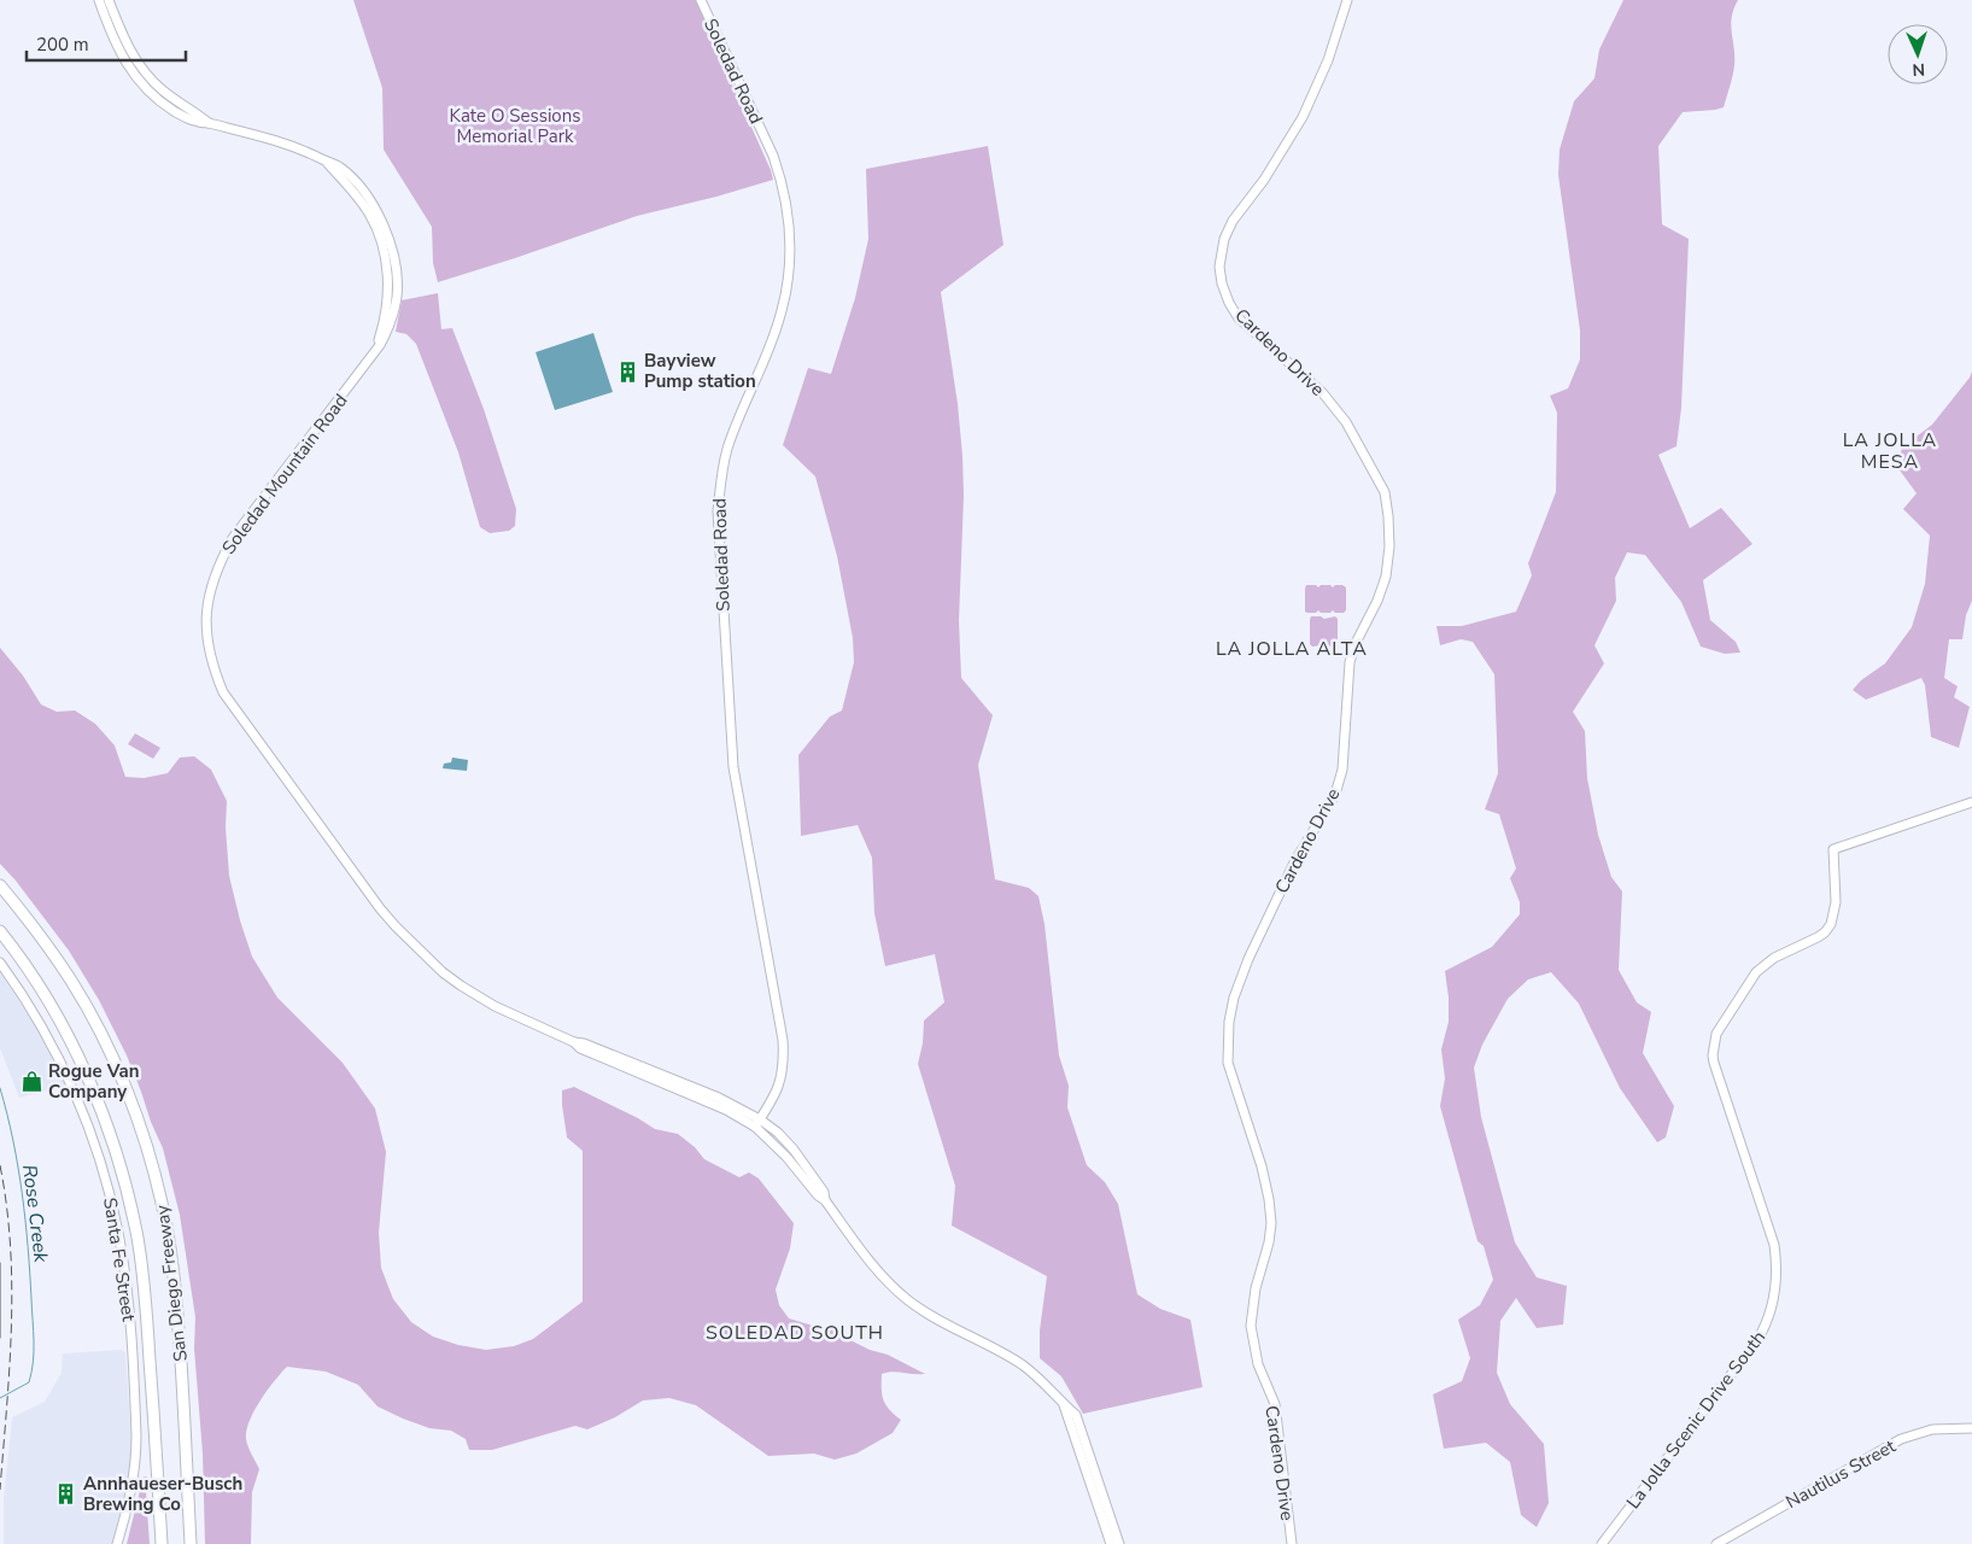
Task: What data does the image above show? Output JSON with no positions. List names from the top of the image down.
{
  "streets": {
    "highway": ["San Diego Freeway"],
    "street": [
      "Soledad Road",
      "Cardeno Drive",
      "Soledad Mountain Road",
      "Santa Fe Street",
      "La Jolla Scenic Drive South",
      "Nautilus Street"
    ]
  },
  "crossings": [
    ["Soledad Road", "Soledad Mountain Road"]
  ],
  "districts": ["LA JOLLA MESA", "LA JOLLA ALTA", "SOLEDAD SOUTH"],
  "water": ["Rose Creek"],
  "parks": ["Kate O Sessions Memorial Park"],
  "places": {
    "building": ["Bayview Pump station", "Annhaueser-Busch Brewing Co"],
    "shop": ["Rogue Van Company"]
  },
  "scale_bar": "200 m",
  "north": "bottom"
}
